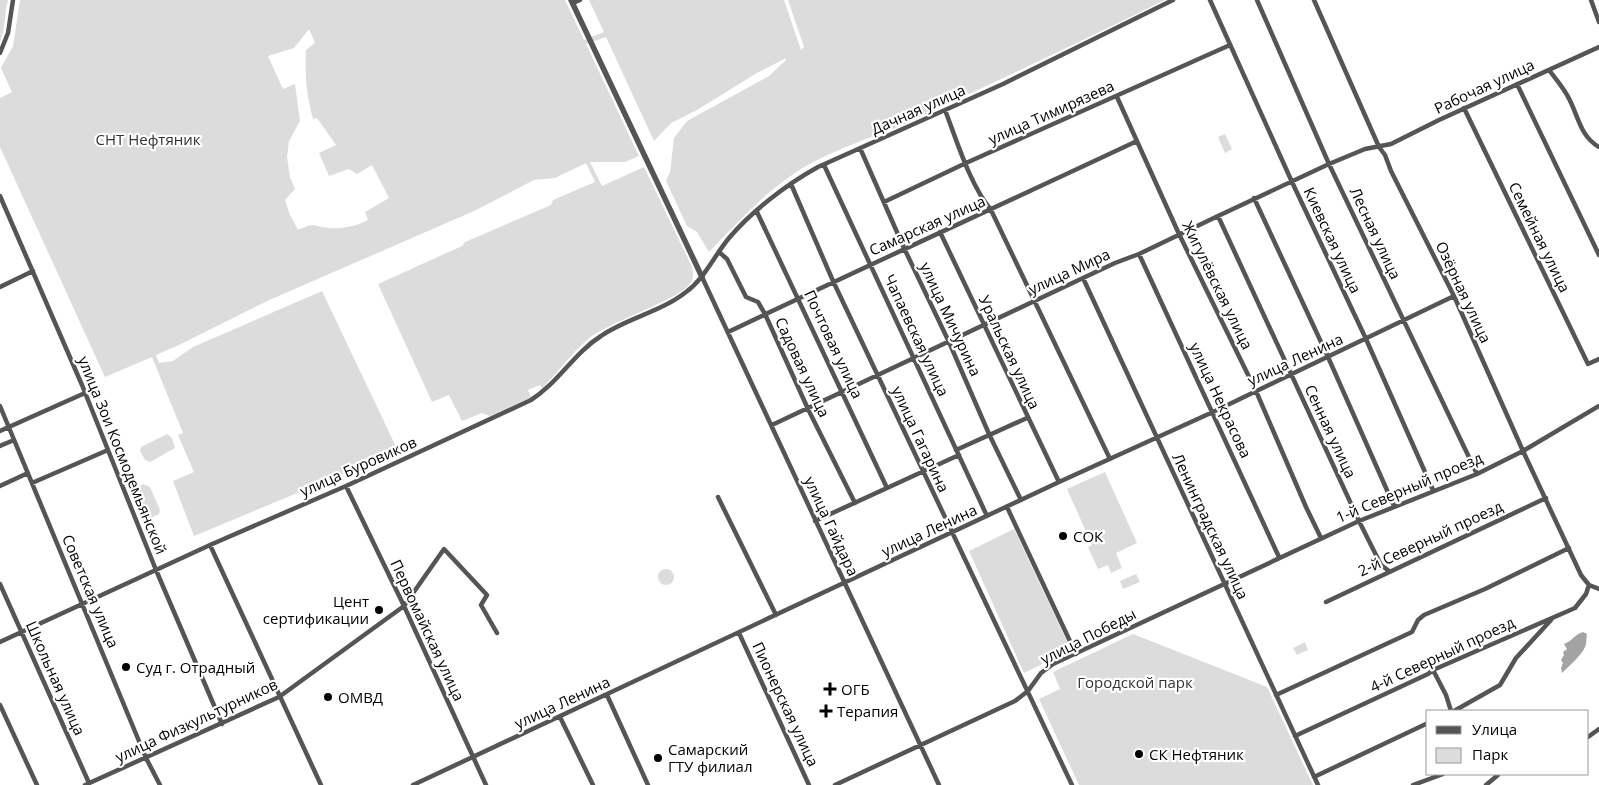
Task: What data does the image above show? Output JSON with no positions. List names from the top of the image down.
{
  "streets": {
    "street": [
      "Рабочая улица",
      "Дачная улица",
      "улица Тимирязева",
      "Самарская улица",
      "Лесная улица",
      "Семейная улица",
      "Киевская улица",
      "улица Мира",
      "Жигулёвская улица",
      "Озёрная улица",
      "улица Мичурина",
      "Чапаевская улица",
      "Почтовая улица",
      "Уральская улица",
      "улица Ленина",
      "Садовая улица",
      "улица Некрасова",
      "Сенная улица",
      "улица Гагарина",
      "улица Зои Космодемьянской",
      "улица Буровиков",
      "1-й Северный проезд",
      "улица Гайдара",
      "Ленинградская улица",
      "2-й Северный проезд",
      "Советская улица",
      "Первомайская улица",
      "улица Победы",
      "4-й Северный проезд",
      "Школьная улица",
      "Пионерская улица",
      "улица Физкультурников"
    ]
  },
  "crossings": [
    ["Рабочая улица", "Семейная улица"],
    ["Рабочая улица", "улица Мира"],
    ["Рабочая улица", "Озёрная улица"],
    ["Дачная улица", "улица Мичурина"],
    ["Дачная улица", "Чапаевская улица"],
    ["Дачная улица", "Почтовая улица"],
    ["Дачная улица", "Садовая улица"],
    ["Дачная улица", "улица Гагарина"],
    ["Дачная улица", "улица Буровиков"],
    ["Дачная улица", "улица Гайдара"],
    ["улица Тимирязева", "Киевская улица"],
    ["улица Тимирязева", "Жигулёвская улица"],
    ["улица Тимирязева", "улица Мичурина"],
    ["Самарская улица", "Жигулёвская улица"],
    ["Самарская улица", "улица Мичурина"],
    ["Самарская улица", "Чапаевская улица"],
    ["Самарская улица", "Почтовая улица"],
    ["Самарская улица", "Уральская улица"],
    ["Самарская улица", "Садовая улица"],
    ["Самарская улица", "улица Гагарина"],
    ["Самарская улица", "улица Гайдара"],
    ["Лесная улица", "улица Мира"],
    ["Лесная улица", "улица Ленина"],
    ["Лесная улица", "1-й Северный проезд"],
    ["Киевская улица", "улица Мира"],
    ["Киевская улица", "улица Ленина"],
    ["Киевская улица", "1-й Северный проезд"],
    ["улица Мира", "Жигулёвская улица"],
    ["улица Мира", "Озёрная улица"],
    ["улица Мира", "улица Мичурина"],
    ["улица Мира", "Чапаевская улица"],
    ["улица Мира", "Почтовая улица"],
    ["улица Мира", "Уральская улица"],
    ["улица Мира", "Садовая улица"],
    ["улица Мира", "улица Некрасова"],
    ["улица Мира", "Сенная улица"],
    ["улица Мира", "улица Гагарина"],
    ["улица Мира", "улица Гайдара"],
    ["улица Мира", "Ленинградская улица"],
    ["Жигулёвская улица", "улица Ленина"],
    ["Жигулёвская улица", "1-й Северный проезд"],
    ["Озёрная улица", "улица Ленина"],
    ["Озёрная улица", "1-й Северный проезд"],
    ["Озёрная улица", "2-й Северный проезд"],
    ["Озёрная улица", "4-й Северный проезд"],
    ["улица Мичурина", "улица Ленина"],
    ["Чапаевская улица", "улица Ленина"],
    ["Уральская улица", "улица Ленина"],
    ["улица Ленина", "улица Некрасова"],
    ["улица Ленина", "Сенная улица"],
    ["улица Ленина", "улица Гагарина"],
    ["улица Ленина", "улица Гайдара"],
    ["улица Ленина", "Ленинградская улица"],
    ["улица Ленина", "Первомайская улица"],
    ["улица Ленина", "Пионерская улица"],
    ["улица Некрасова", "1-й Северный проезд"],
    ["Сенная улица", "1-й Северный проезд"],
    ["Сенная улица", "2-й Северный проезд"],
    ["улица Гагарина", "улица Победы"],
    ["улица Зои Космодемьянской", "улица Буровиков"],
    ["улица Зои Космодемьянской", "улица Физкультурников"],
    ["улица Буровиков", "улица Гайдара"],
    ["улица Буровиков", "Советская улица"],
    ["улица Буровиков", "Первомайская улица"],
    ["улица Буровиков", "Школьная улица"],
    ["1-й Северный проезд", "Ленинградская улица"],
    ["1-й Северный проезд", "улица Победы"],
    ["улица Гайдара", "улица Победы"],
    ["Ленинградская улица", "улица Победы"],
    ["Ленинградская улица", "4-й Северный проезд"],
    ["Советская улица", "улица Физкультурников"],
    ["Первомайская улица", "улица Физкультурников"],
    ["Школьная улица", "улица Физкультурников"]
  ],
  "parks": ["СНТ Нефтяник", "Городской парк"],
  "places": {
    "other": [
      "СОК",
      "Цент сертификации",
      "Суд г. Отрадный",
      "ОМВД",
      "СК Нефтяник",
      "Самарский ГТУ филиал"
    ],
    "health": ["ОГБ", "Терапия"]
  },
  "legend": ["Улица", "Парк"]
}
